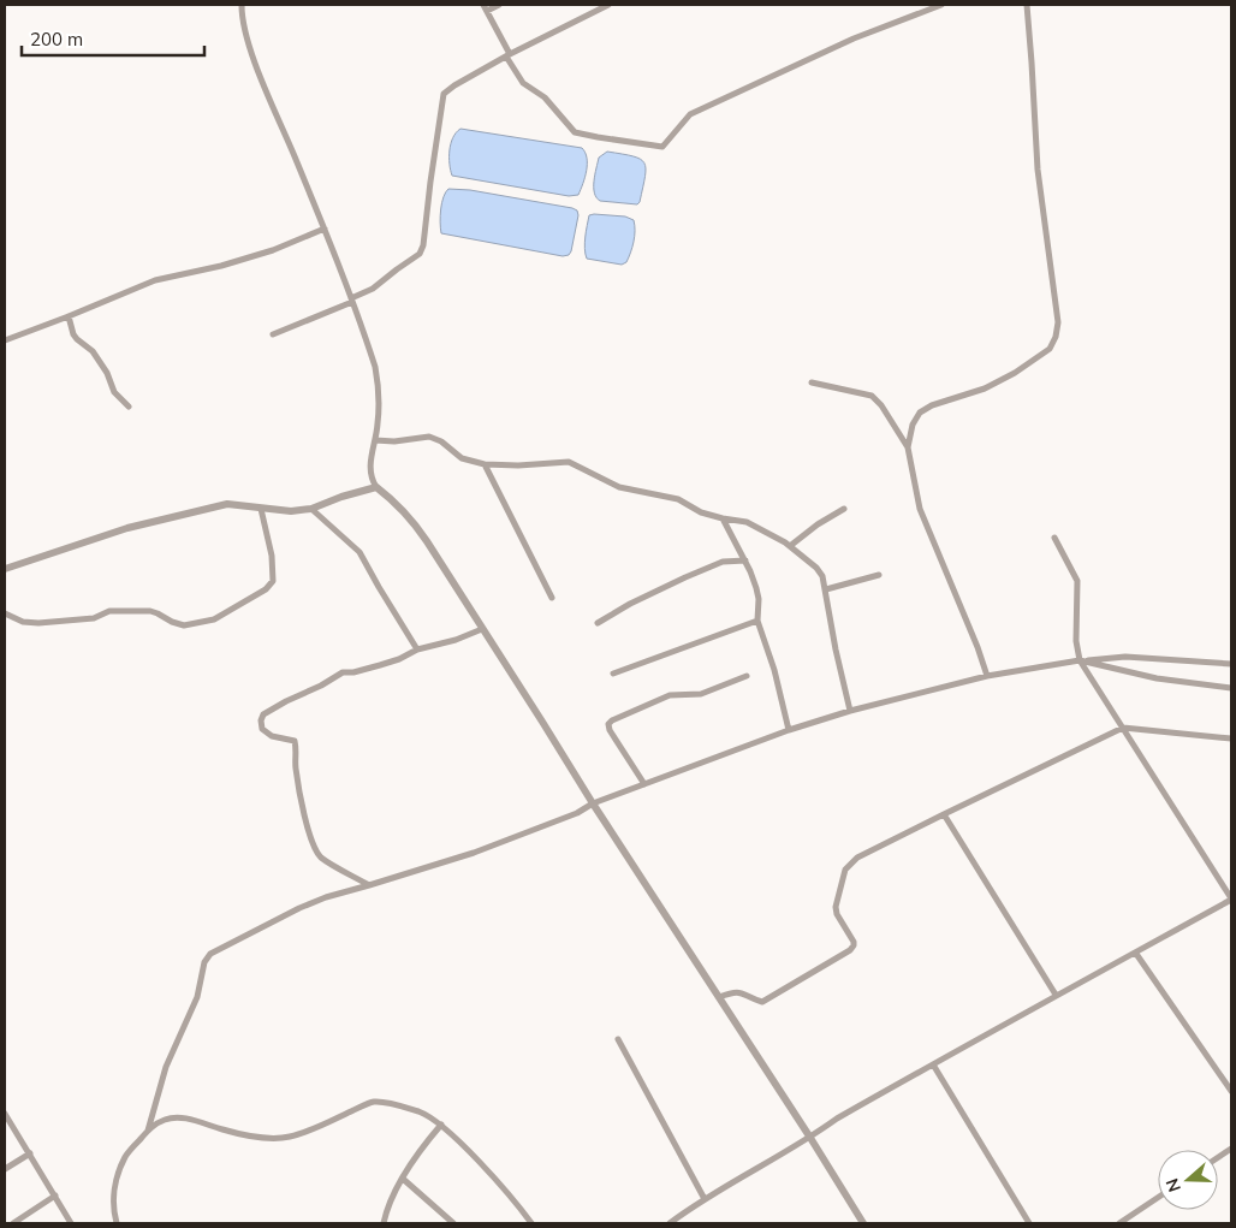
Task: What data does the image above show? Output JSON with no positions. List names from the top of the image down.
{
  "scale_bar": "200 m",
  "north": "left"
}
